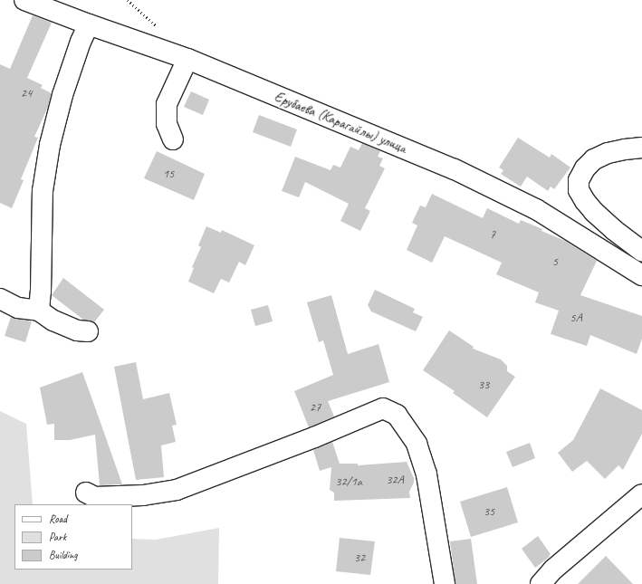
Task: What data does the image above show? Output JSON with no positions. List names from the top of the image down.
{
  "streets": {
    "street": ["Ерубаева (Карагайлы) улица"]
  },
  "house_numbers": [
    "24",
    "15",
    "7",
    "5",
    "5А",
    "33",
    "27",
    "32А",
    "32/1а",
    "35",
    "32"
  ],
  "legend": ["Road", "Park", "Building"]
}
